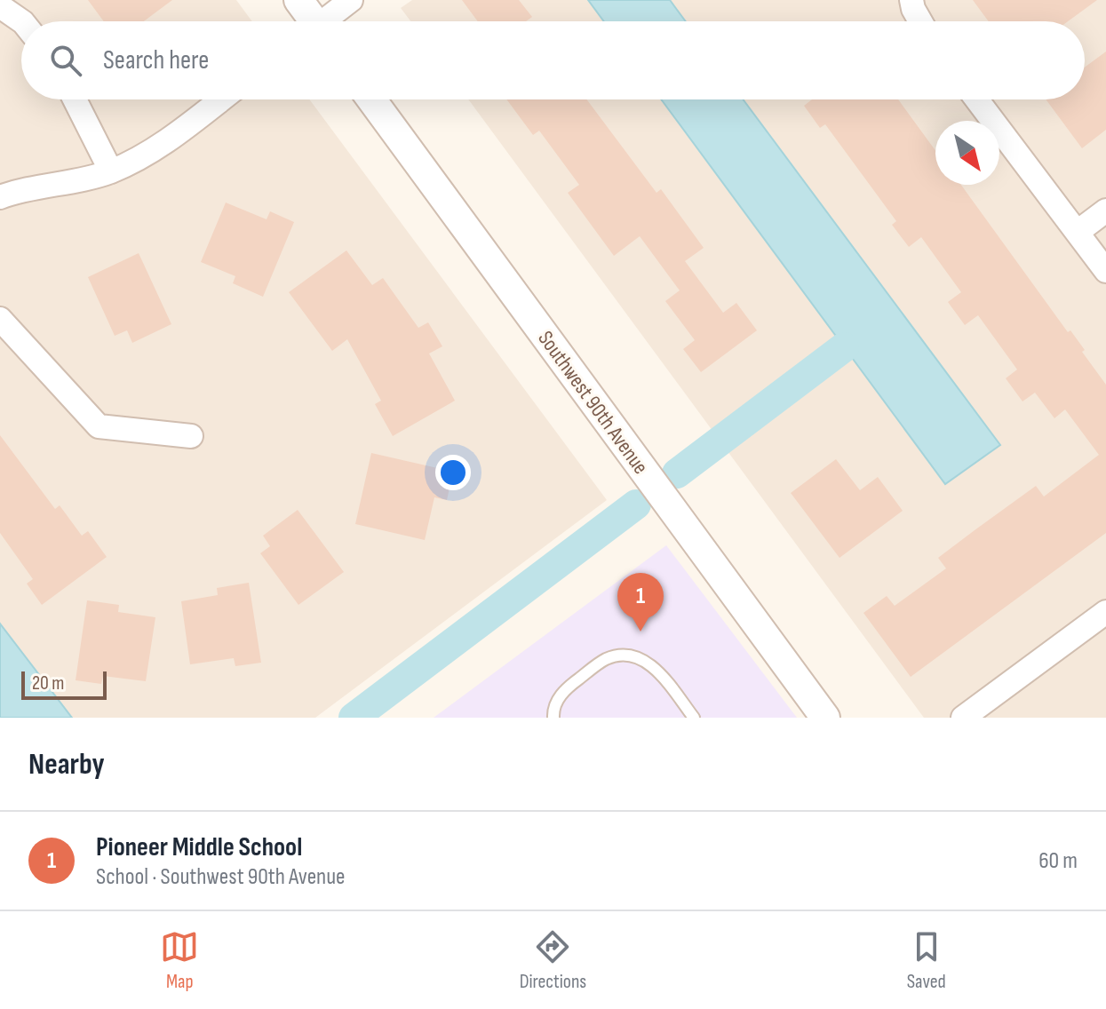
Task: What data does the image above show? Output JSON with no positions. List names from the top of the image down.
{
  "streets": {
    "street": ["Southwest 90th Avenue"]
  },
  "scale_bar": "20 m",
  "north": "bottom right",
  "page": {
    "search": "Search here",
    "pins": "1",
    "scale": "20 m",
    "heading": "Nearby",
    "list": [
      {
        "mark": "1",
        "name": "Pioneer Middle School",
        "note": "School · Southwest 90th Avenue",
        "value": "60 m"
      }
    ],
    "nav": ["Map", "Directions", "Saved"]
  }
}
